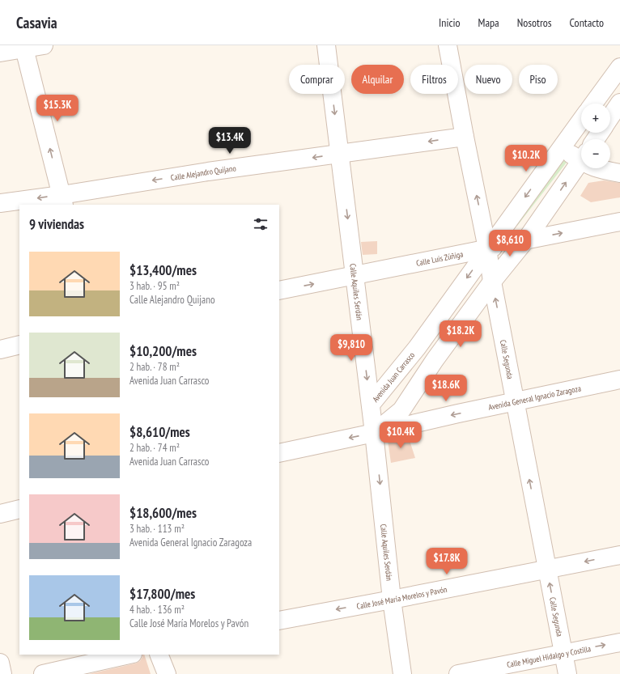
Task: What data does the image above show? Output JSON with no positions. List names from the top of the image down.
{
  "streets": {
    "street": [
      "Calle Alejandro Quijano",
      "Calle Luis Zúñiga",
      "Calle Aquiles Serdán",
      "Calle Segunda",
      "Avenida Juan Carrasco",
      "Avenida General Ignacio Zaragoza",
      "Calle José María Morelos y Pavón",
      "Calle Miguel Hidalgo y Costilla"
    ]
  },
  "crossings": [
    ["Calle Alejandro Quijano", "Calle Aquiles Serdán"],
    ["Calle Alejandro Quijano", "Calle Segunda"],
    ["Calle Luis Zúñiga", "Calle Aquiles Serdán"],
    ["Calle Luis Zúñiga", "Calle Segunda"],
    ["Calle Luis Zúñiga", "Avenida Juan Carrasco"],
    ["Calle Aquiles Serdán", "Avenida Juan Carrasco"],
    ["Calle Aquiles Serdán", "Avenida General Ignacio Zaragoza"],
    ["Calle Aquiles Serdán", "Calle José María Morelos y Pavón"],
    ["Calle Segunda", "Avenida Juan Carrasco"],
    ["Calle Segunda", "Avenida General Ignacio Zaragoza"],
    ["Calle Segunda", "Calle José María Morelos y Pavón"],
    ["Calle Segunda", "Calle Miguel Hidalgo y Costilla"]
  ],
  "one_way": [
    "Calle Alejandro Quijano",
    "Calle Luis Zúñiga",
    "Calle Aquiles Serdán",
    "Calle Segunda",
    "Avenida General Ignacio Zaragoza",
    "Calle José María Morelos y Pavón"
  ],
  "page": {
    "header": "Casavia",
    "nav": [
      "Inicio",
      "Mapa",
      "Nosotros",
      "Contacto"
    ],
    "chip": [
      "Comprar",
      "Alquilar",
      "Filtros",
      "Nuevo",
      "Piso"
    ],
    "price": [
      "$15.3K",
      "$13.4K",
      "$10.2K",
      "$8,610",
      "$18.2K",
      "$9,810",
      "$18.6K",
      "$10.4K",
      "$17.8K"
    ],
    "map_buttons": ["+", "−"],
    "heading": "9 viviendas",
    "list": [
      {
        "name": "$13,400/mes",
        "note": "3 hab. · 95 m² · Calle Alejandro Quijano"
      },
      {
        "name": "$10,200/mes",
        "note": "2 hab. · 78 m² · Avenida Juan Carrasco"
      },
      {
        "name": "$8,610/mes",
        "note": "2 hab. · 74 m² · Avenida Juan Carrasco"
      },
      {
        "name": "$18,600/mes",
        "note": "3 hab. · 113 m² · Avenida General Ignacio Zaragoza"
      },
      {
        "name": "$17,800/mes",
        "note": "4 hab. · 136 m² · Calle José María Morelos y Pavón"
      }
    ]
  }
}
